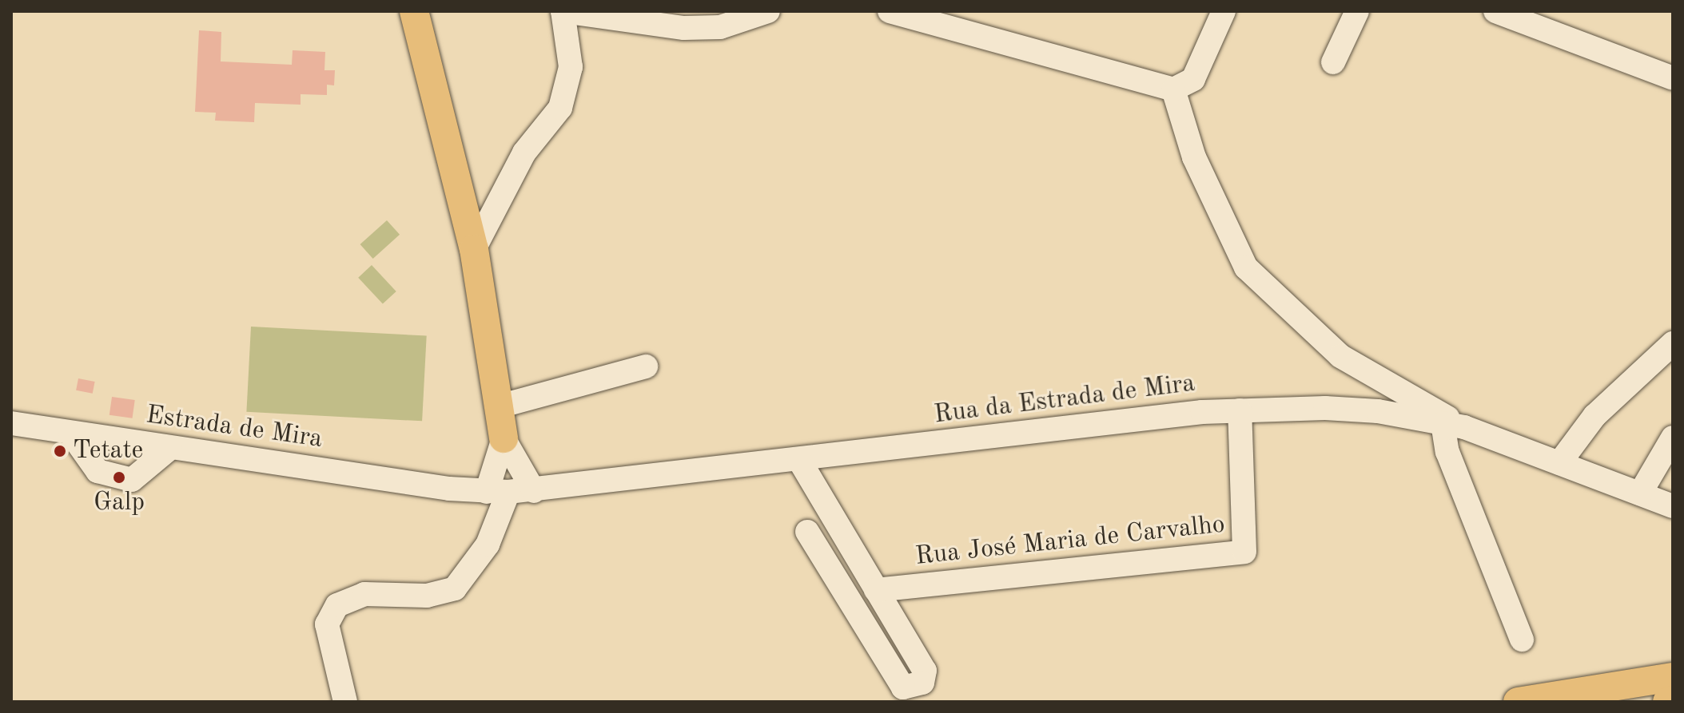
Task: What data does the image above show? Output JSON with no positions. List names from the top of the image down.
{
  "streets": {
    "street": ["Rua da Estrada de Mira", "Estrada de Mira", "Rua José Maria de Carvalho"]
  },
  "crossings": [
    ["Rua da Estrada de Mira", "Estrada de Mira"],
    ["Rua da Estrada de Mira", "Rua José Maria de Carvalho"]
  ],
  "places": ["Tetate", "Galp"]
}
